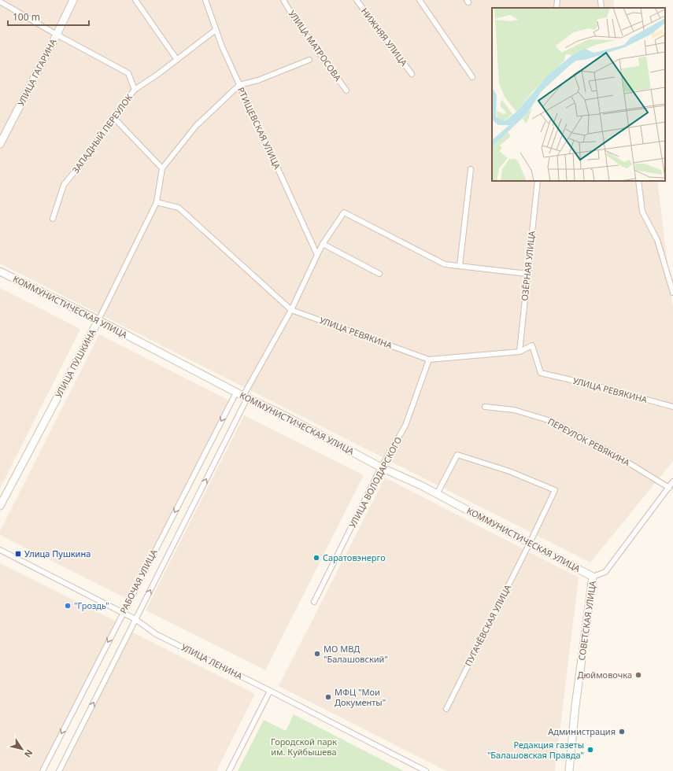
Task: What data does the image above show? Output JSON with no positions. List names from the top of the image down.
{
  "streets": {
    "street": [
      "НИЖНЯЯ УЛИЦА",
      "УЛИЦА МАТРОСОВА",
      "УЛИЦА ГАГАРИНА",
      "РТИЩЕВСКАЯ УЛИЦА",
      "ЗАПАДНЫЙ ПЕРЕУЛОК",
      "ОЗЁРНАЯ УЛИЦА",
      "КОММУНИСТИЧЕСКАЯ УЛИЦА",
      "УЛИЦА РЕВЯКИНА",
      "УЛИЦА ПУШКИНА",
      "ПЕРЕУЛОК РЕВЯКИНА",
      "УЛИЦА ВОЛОДАРСКОГО",
      "РАБОЧАЯ УЛИЦА",
      "СОВЕТСКАЯ УЛИЦА",
      "ПУГАЧЁВСКАЯ УЛИЦА",
      "УЛИЦА ЛЕНИНА"
    ]
  },
  "crossings": [
    ["РТИЩЕВСКАЯ УЛИЦА", "ЗАПАДНЫЙ ПЕРЕУЛОК"],
    ["ОЗЁРНАЯ УЛИЦА", "УЛИЦА РЕВЯКИНА"],
    ["КОММУНИСТИЧЕСКАЯ УЛИЦА", "УЛИЦА ПУШКИНА"],
    ["КОММУНИСТИЧЕСКАЯ УЛИЦА", "УЛИЦА ВОЛОДАРСКОГО"],
    ["КОММУНИСТИЧЕСКАЯ УЛИЦА", "РАБОЧАЯ УЛИЦА"],
    ["КОММУНИСТИЧЕСКАЯ УЛИЦА", "СОВЕТСКАЯ УЛИЦА"],
    ["КОММУНИСТИЧЕСКАЯ УЛИЦА", "ПУГАЧЁВСКАЯ УЛИЦА"],
    ["УЛИЦА РЕВЯКИНА", "УЛИЦА ПУШКИНА"],
    ["УЛИЦА РЕВЯКИНА", "УЛИЦА ВОЛОДАРСКОГО"],
    ["ПЕРЕУЛОК РЕВЯКИНА", "СОВЕТСКАЯ УЛИЦА"],
    ["РАБОЧАЯ УЛИЦА", "УЛИЦА ЛЕНИНА"]
  ],
  "parks": ["Городской парк им. Куйбышева"],
  "places": {
    "transit": ["Улица Пушкина"],
    "other": [
      "Саратовэнерго",
      "\"Гроздь\"",
      "МО МВД \"Балашовский\"",
      "Дюймовочка",
      "МФЦ \"Мои Документы\"",
      "Администрация",
      "Редакция газеты \"Балашовская Правда\""
    ]
  },
  "scale_bar": "100 m",
  "north": "bottom right"
}
